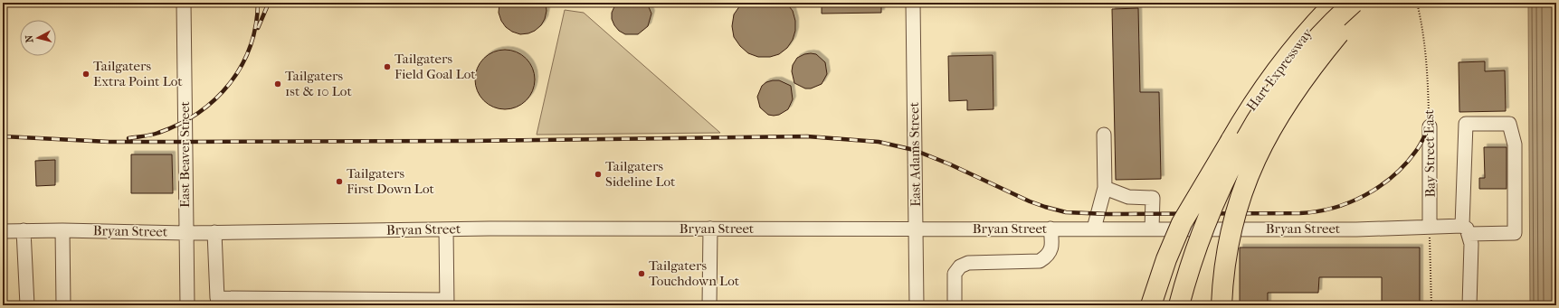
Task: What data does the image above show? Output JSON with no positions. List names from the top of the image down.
{
  "streets": {
    "highway": ["Hart Expressway"],
    "street": [
      "Bay Street East",
      "East Beaver Street",
      "East Adams Street",
      "Bryan Street"
    ]
  },
  "crossings": [
    ["Bay Street East", "Bryan Street"],
    ["East Beaver Street", "Bryan Street"],
    ["East Adams Street", "Bryan Street"]
  ],
  "places": [
    "Tailgaters Field Goal Lot",
    "Tailgaters Extra Point Lot",
    "Tailgaters 1st & 10 Lot",
    "Tailgaters Sideline Lot",
    "Tailgaters First Down Lot",
    "Tailgaters Touchdown Lot"
  ],
  "north": "left"
}
